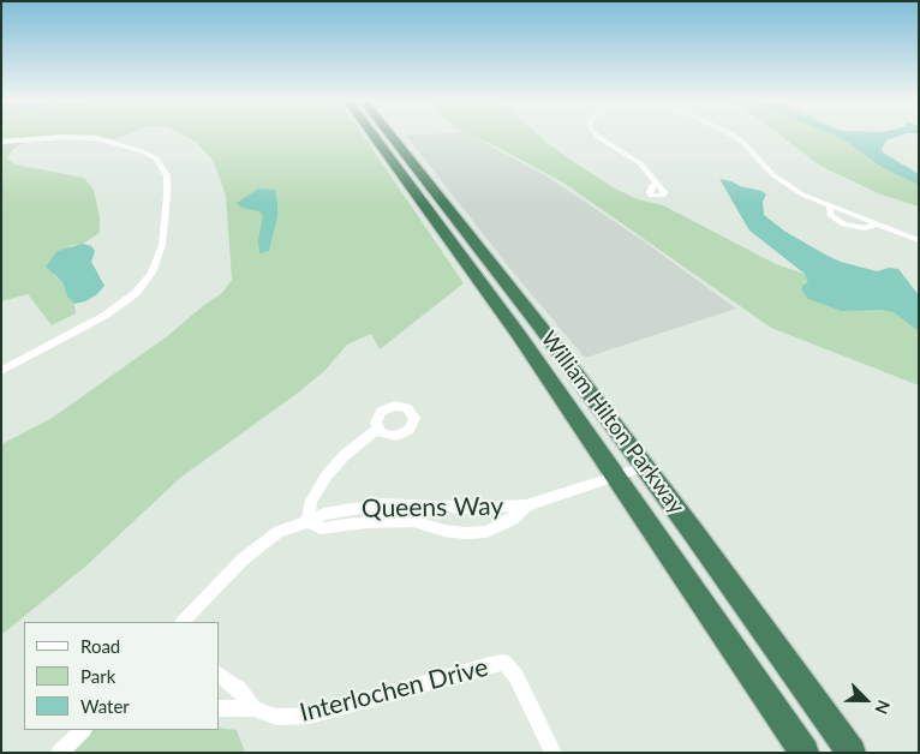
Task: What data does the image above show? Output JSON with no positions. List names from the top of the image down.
{
  "streets": {
    "highway": ["William Hilton Parkway"],
    "street": ["Queens Way", "Interlochen Drive"]
  },
  "crossings": [
    ["William Hilton Parkway", "Queens Way"]
  ],
  "legend": ["Road", "Park", "Water"],
  "north": "bottom right"
}
